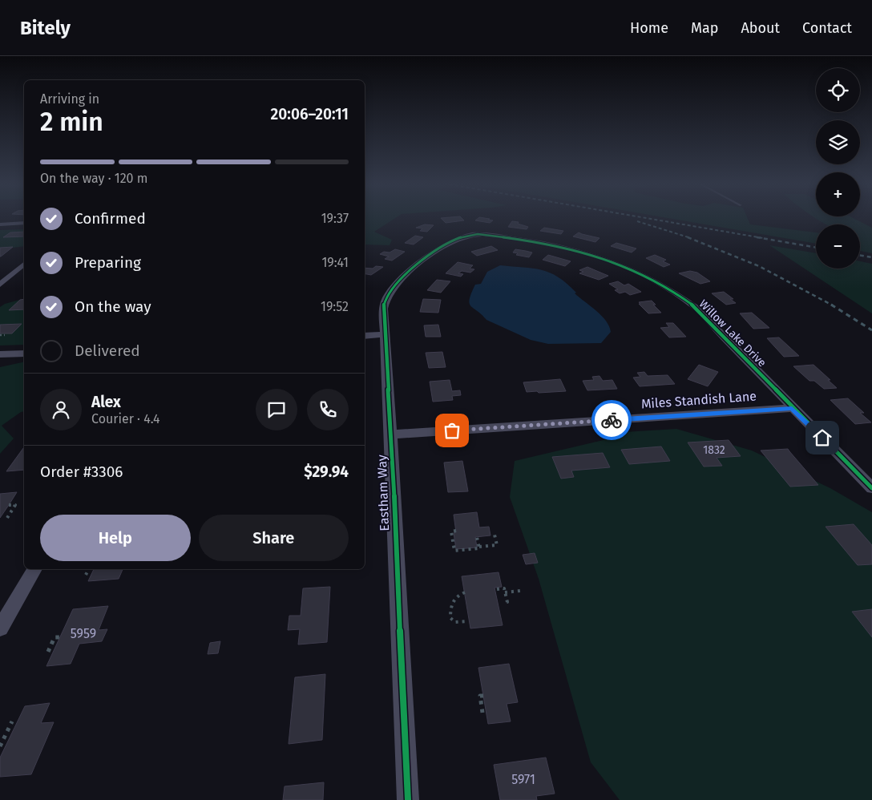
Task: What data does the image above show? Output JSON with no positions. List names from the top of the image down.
{
  "streets": {
    "street": ["Willow Lake Drive", "Miles Standish Lane", "Eastham Way"]
  },
  "crossings": [
    ["Willow Lake Drive", "Miles Standish Lane"],
    ["Willow Lake Drive", "Eastham Way"],
    ["Miles Standish Lane", "Eastham Way"]
  ],
  "house_numbers": ["1832", "5959", "5971"],
  "page": {
    "header": "Bitely",
    "nav": [
      "Home",
      "Map",
      "About",
      "Contact"
    ],
    "map_buttons": ["+", "−"],
    "heading": ["2 min", "Arriving in", "20:06–20:11"],
    "panel": [
      "Alex",
      "Courier · 4.4",
      "Order #3306",
      "$29.94"
    ],
    "bar": "On the way · 120 m",
    "list": [
      ["Confirmed", "19:37"],
      ["Preparing", "19:41"],
      ["On the way", "19:52"],
      "Delivered"
    ],
    "buttons": ["Help", "Share"]
  }
}
